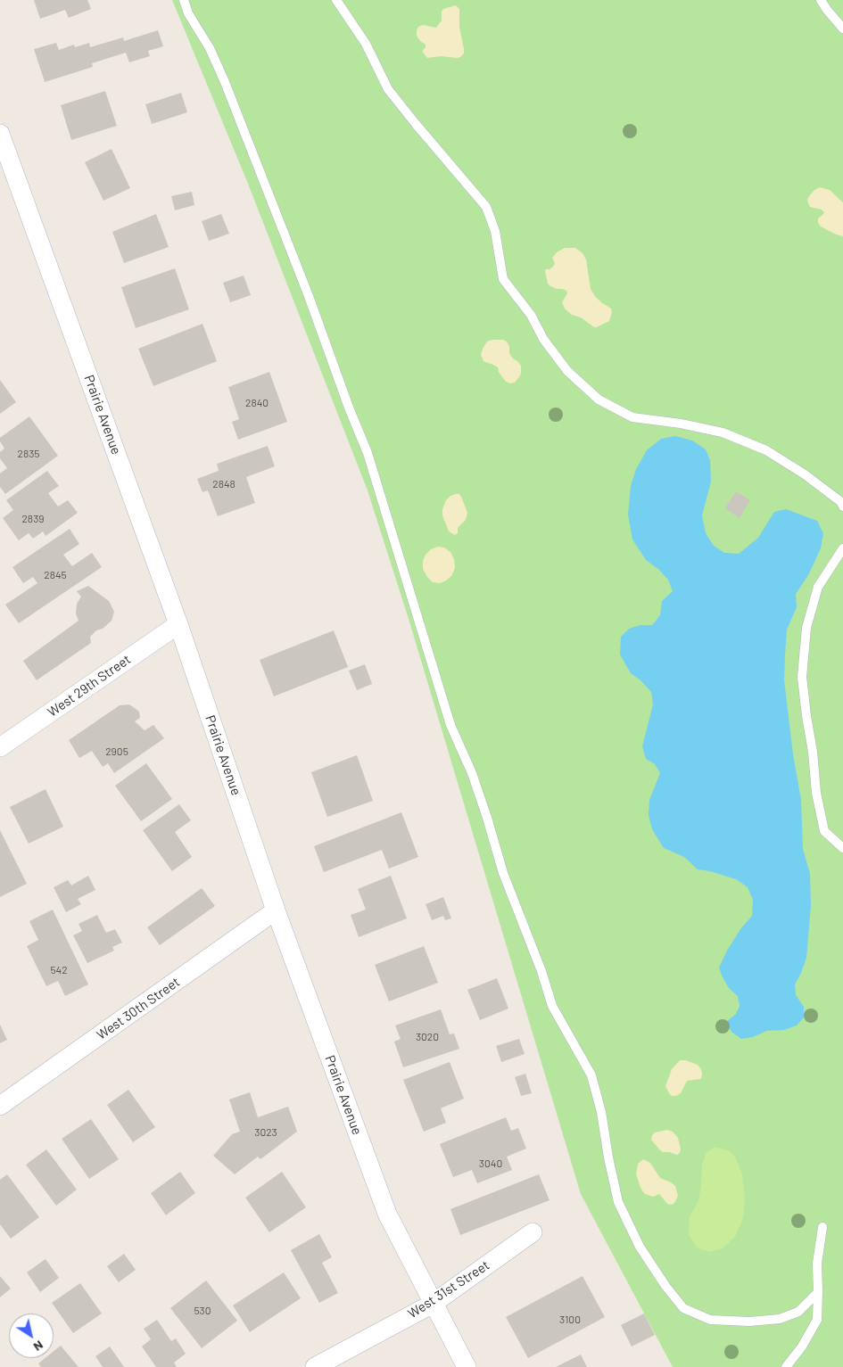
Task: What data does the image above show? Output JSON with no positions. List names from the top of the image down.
{
  "streets": {
    "street": [
      "Prairie Avenue",
      "West 29th Street",
      "West 30th Street",
      "West 31st Street"
    ]
  },
  "crossings": [
    ["Prairie Avenue", "West 29th Street"],
    ["Prairie Avenue", "West 30th Street"],
    ["Prairie Avenue", "West 31st Street"]
  ],
  "house_numbers": [
    "2840",
    "2835",
    "2848",
    "2839",
    "2845",
    "2905",
    "542",
    "3020",
    "3023",
    "3040",
    "530",
    "3100"
  ],
  "north": "bottom right"
}
